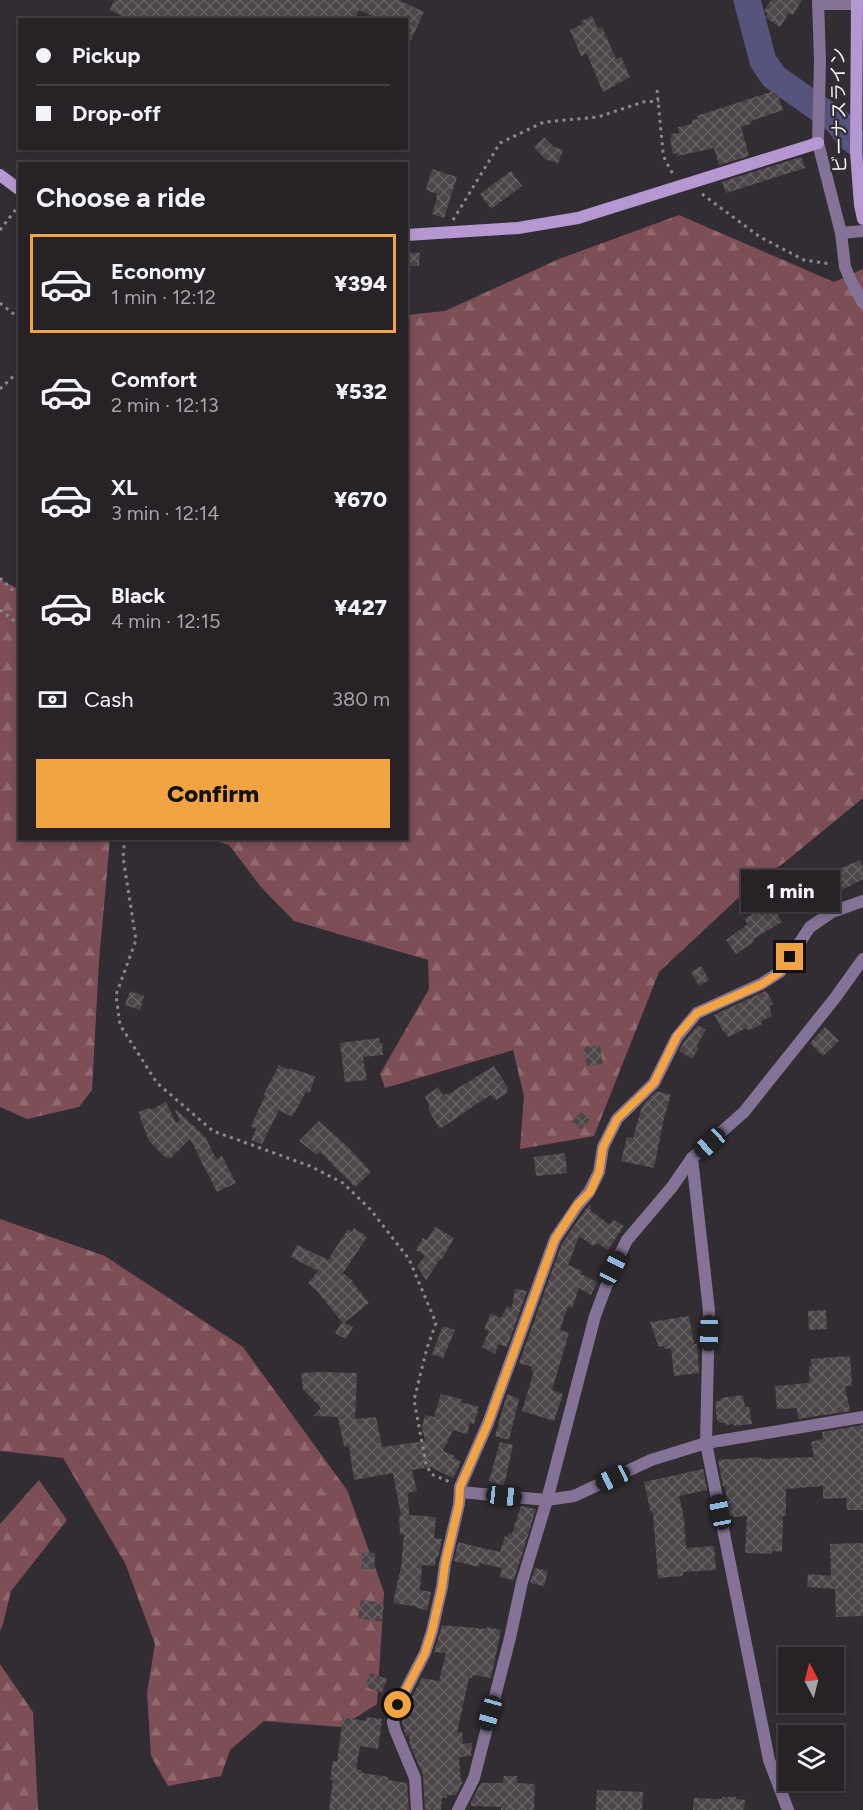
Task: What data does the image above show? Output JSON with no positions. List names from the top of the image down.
{
  "streets": {
    "street": ["ビーナスライン"]
  },
  "north": "top",
  "page": {
    "banner": ["Pickup", "Drop-off"],
    "heading": "Choose a ride",
    "list": [
      {
        "name": "Economy",
        "note": "1 min · 12:12",
        "value": "¥394"
      },
      {
        "name": "Comfort",
        "note": "2 min · 12:13",
        "value": "¥532"
      },
      {
        "name": "XL",
        "note": "3 min · 12:14",
        "value": "¥670"
      },
      {
        "name": "Black",
        "note": "4 min · 12:15",
        "value": "¥427"
      }
    ],
    "pay": ["Cash", "380 m"],
    "buttons": "Confirm",
    "bubble": "1 min"
  }
}
